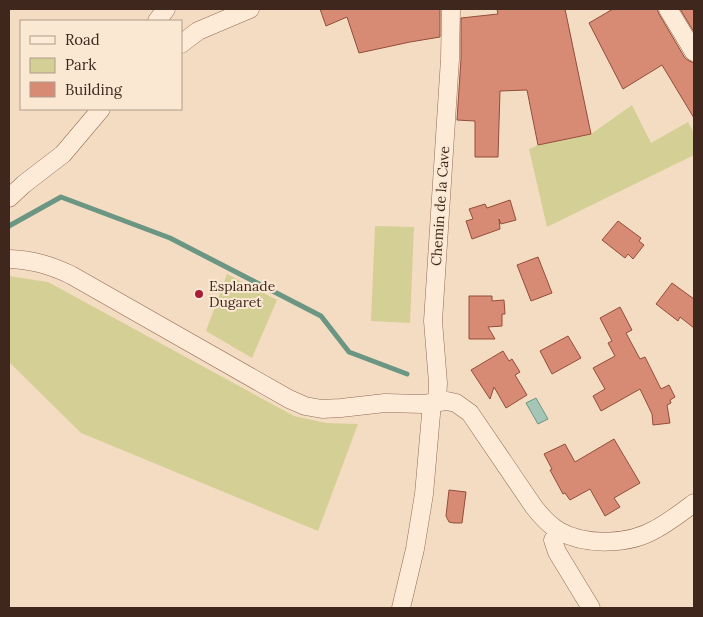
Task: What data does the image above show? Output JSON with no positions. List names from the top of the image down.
{
  "streets": {
    "street": ["Chemin de la Cave"]
  },
  "places": ["Esplanade Dugaret"],
  "legend": ["Road", "Park", "Building"]
}
